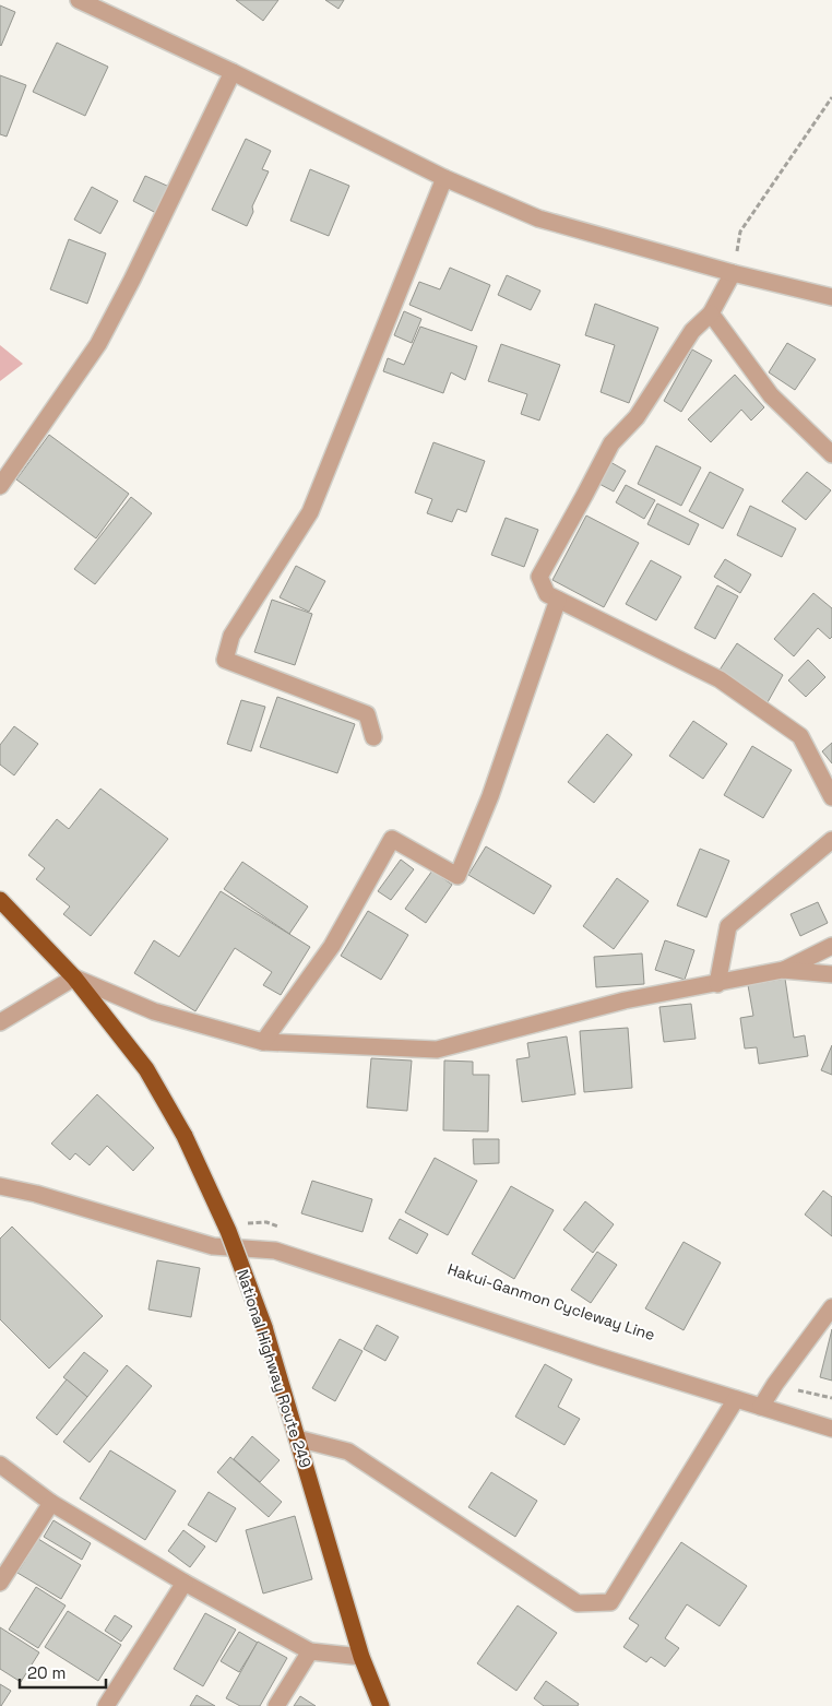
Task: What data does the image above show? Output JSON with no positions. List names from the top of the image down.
{
  "streets": {
    "highway": ["National Highway Route 249"]
  },
  "scale_bar": "20 m"
}
